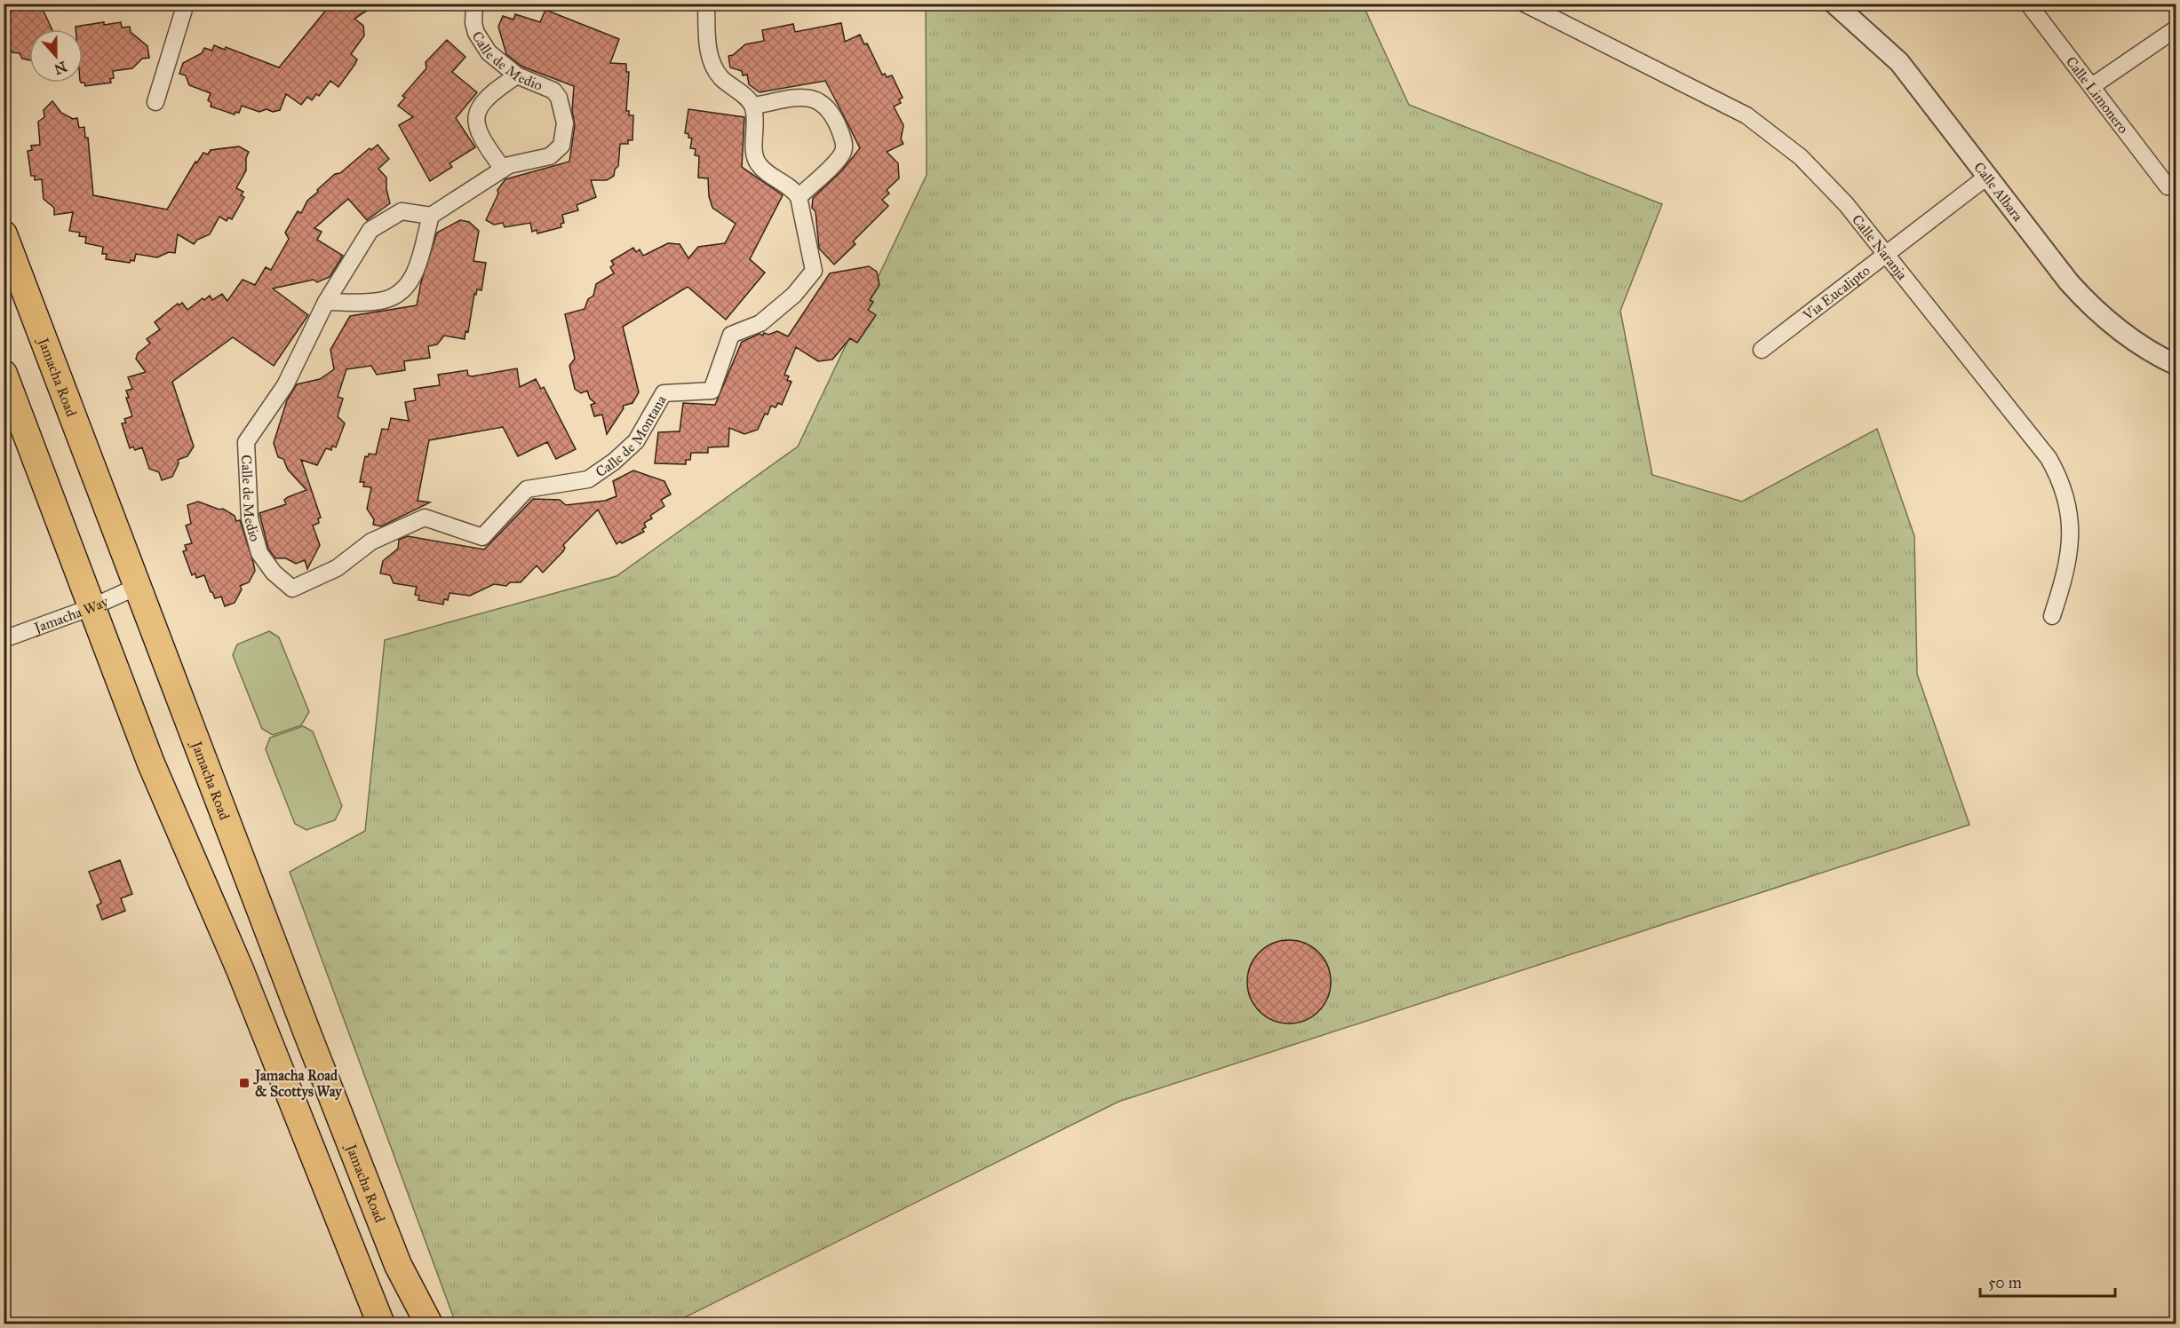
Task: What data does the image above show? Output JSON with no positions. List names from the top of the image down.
{
  "streets": {
    "main road": ["Jamacha Road"],
    "street": [
      "Calle de Medio",
      "Calle Limonero",
      "Calle Albara",
      "Calle Naranja",
      "Via Eucalipto",
      "Calle de Montana",
      "Jamacha Way"
    ]
  },
  "crossings": [
    ["Calle de Medio", "Calle de Montana"],
    ["Calle Albara", "Via Eucalipto"],
    ["Calle Naranja", "Via Eucalipto"],
    ["Jamacha Road", "Jamacha Way"]
  ],
  "places": {
    "transit": ["Jamacha Road & Scottys Way"]
  },
  "scale_bar": "50 m",
  "north": "bottom"
}
